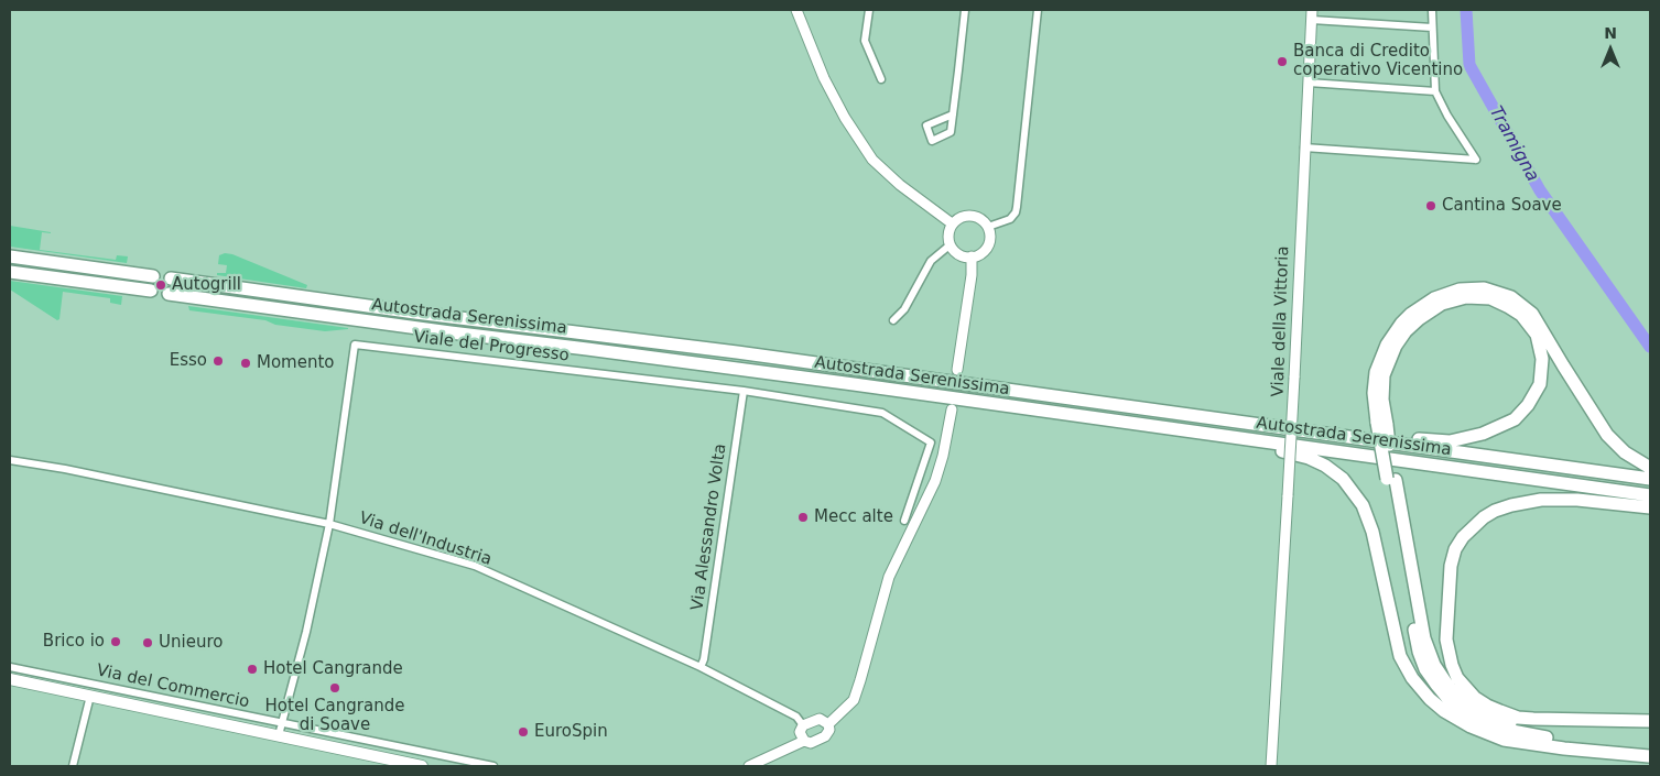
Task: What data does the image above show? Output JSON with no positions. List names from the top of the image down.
{
  "streets": {
    "highway": ["Autostrada Serenissima"],
    "street": [
      "Viale della Vittoria",
      "Viale del Progresso",
      "Via Alessandro Volta",
      "Via dell'Industria",
      "Via del Commercio"
    ]
  },
  "crossings": [
    ["Viale del Progresso", "Via Alessandro Volta"],
    ["Viale del Progresso", "Via dell'Industria"],
    ["Viale del Progresso", "Via del Commercio"],
    ["Via Alessandro Volta", "Via dell'Industria"]
  ],
  "water": ["Tramigna"],
  "places": [
    "Banca di Credito coperativo Vicentino",
    "Cantina Soave",
    "Autogrill",
    "Esso",
    "Momento",
    "Mecc alte",
    "Brico io",
    "Unieuro",
    "Hotel Cangrande",
    "Hotel Cangrande di Soave",
    "EuroSpin"
  ],
  "north": "top"
}
